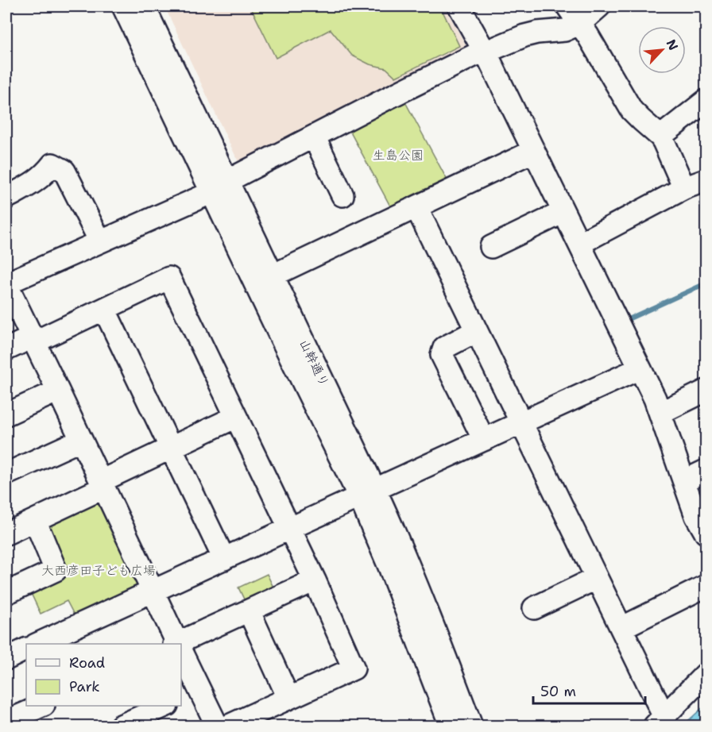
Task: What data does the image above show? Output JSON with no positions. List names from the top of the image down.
{
  "streets": {
    "street": ["山幹通り"]
  },
  "parks": ["生島公園", "大西彦田子ども広場"],
  "legend": ["Road", "Park"],
  "scale_bar": "50 m",
  "north": "top right"
}
